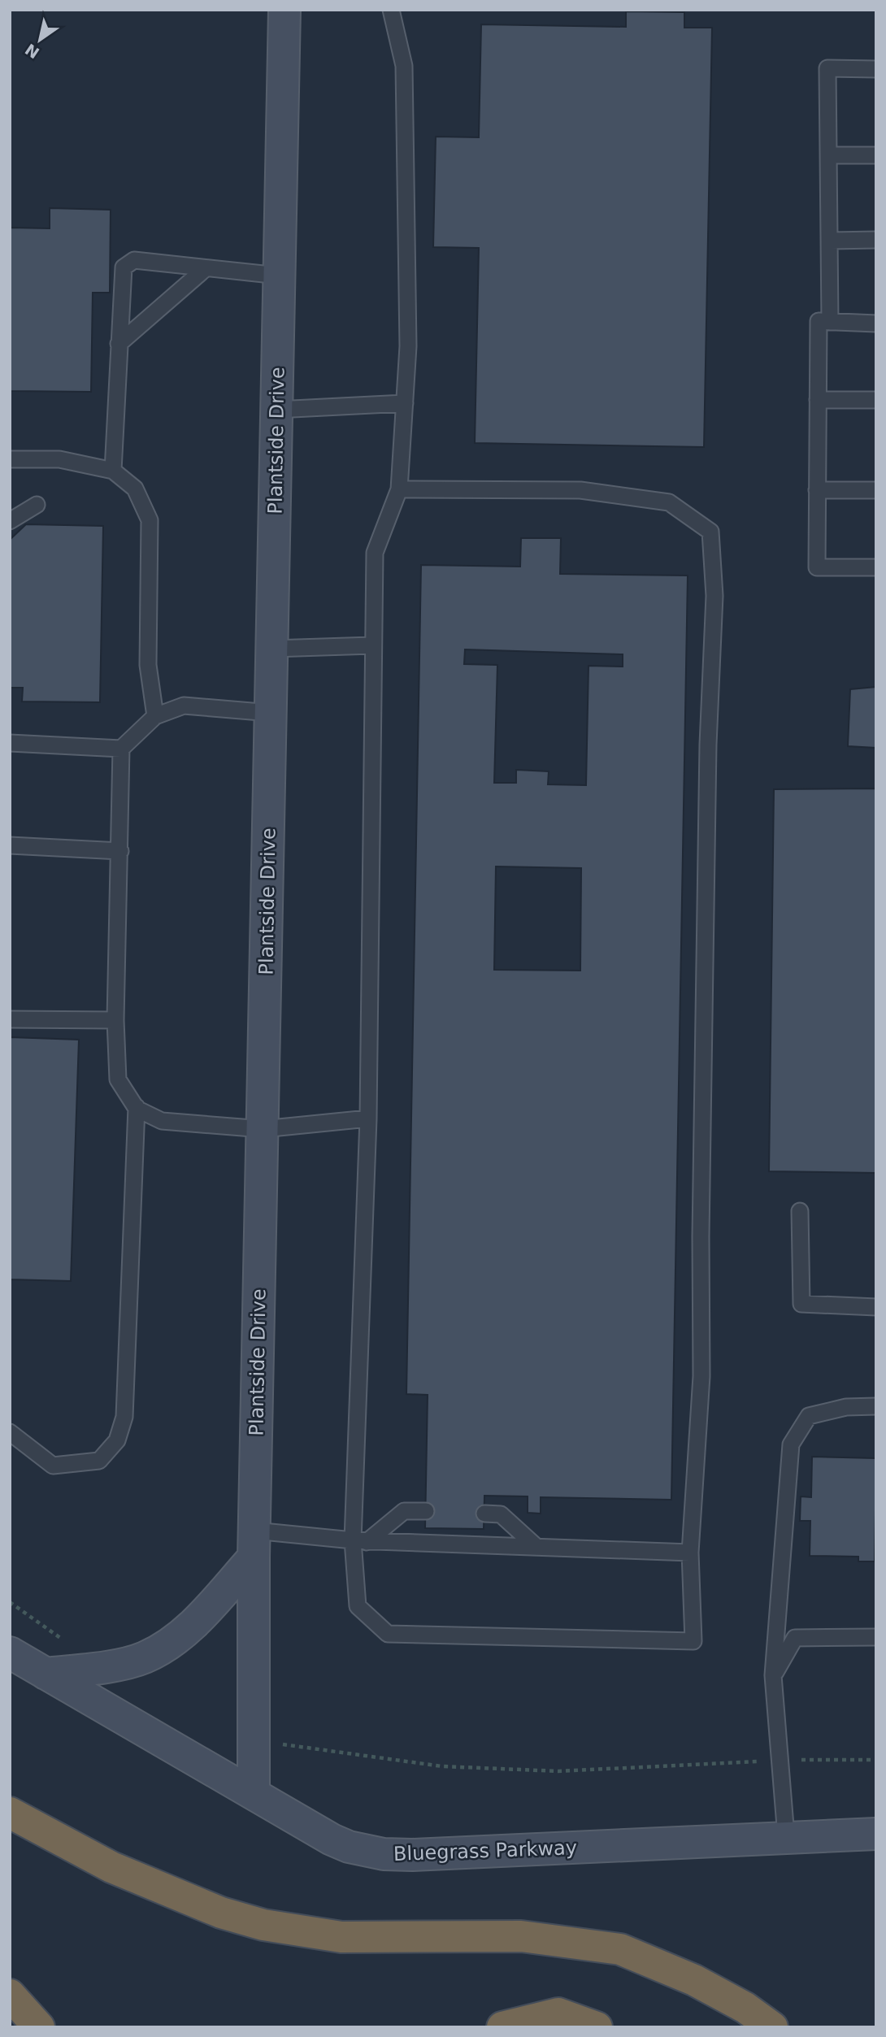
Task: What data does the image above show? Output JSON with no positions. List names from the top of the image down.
{
  "streets": {
    "street": ["Plantside Drive", "Bluegrass Parkway"]
  },
  "crossings": [
    ["Plantside Drive", "Bluegrass Parkway"]
  ],
  "north": "bottom left"
}
